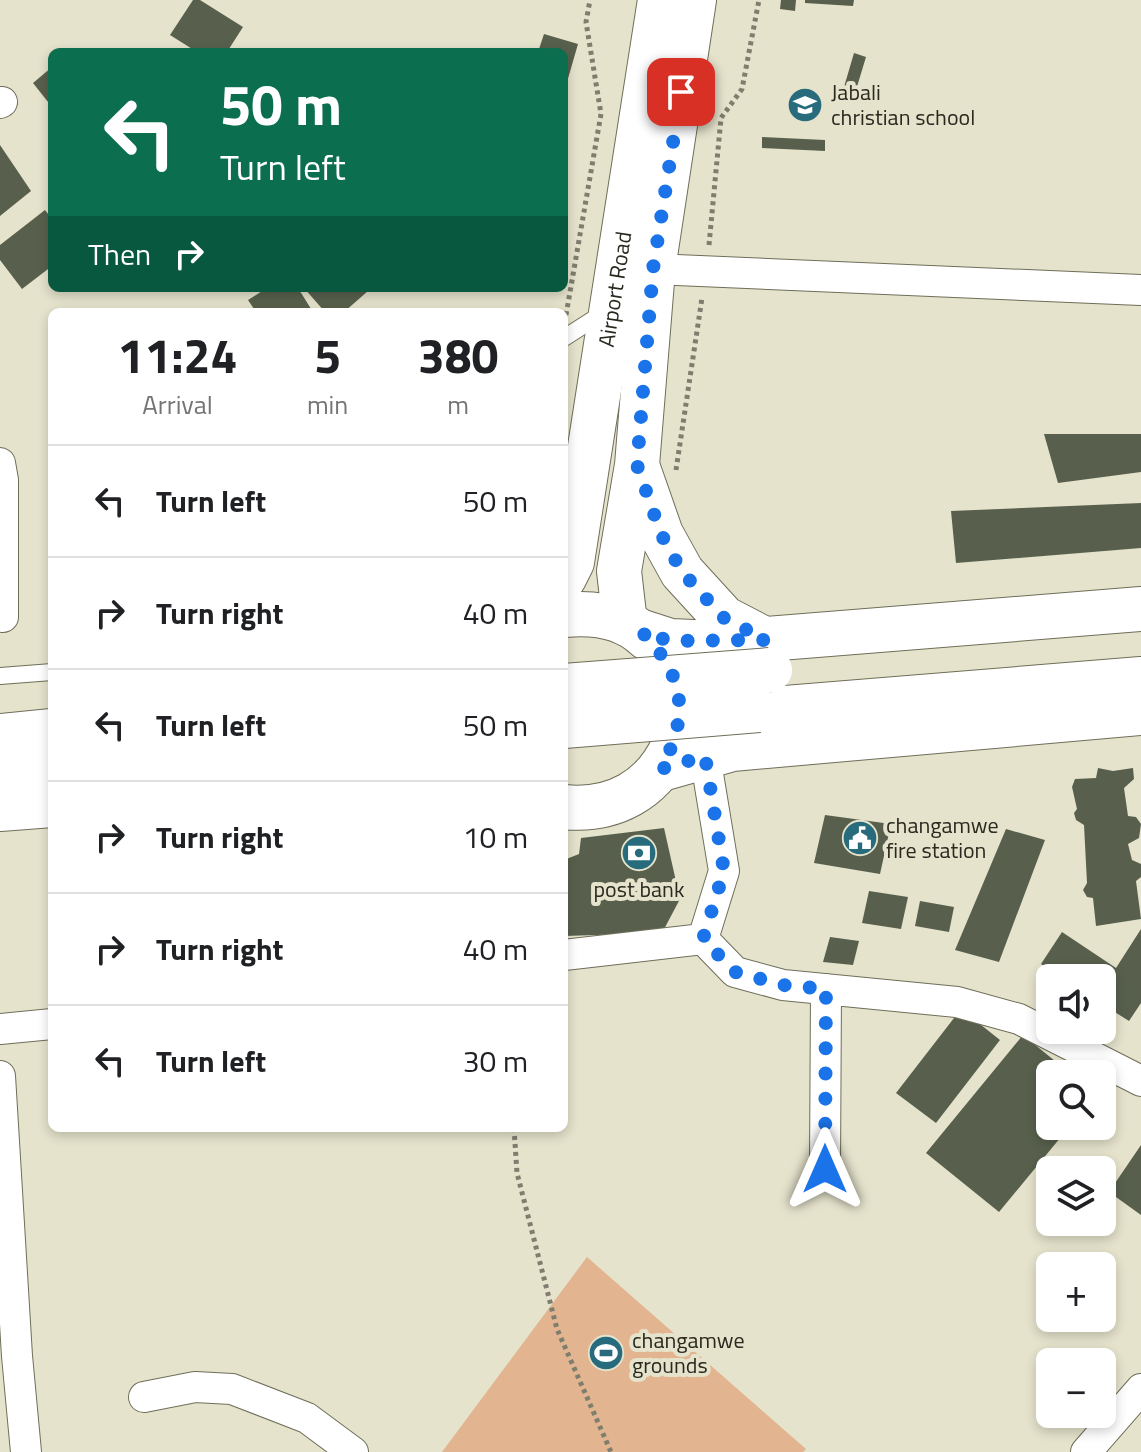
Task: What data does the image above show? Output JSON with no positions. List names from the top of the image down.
{
  "streets": {
    "main road": ["Airport Road"]
  },
  "places": {
    "school or university": ["Jabali christian school"],
    "public building": ["changamwe fire station"],
    "bank": ["post bank"],
    "sports": ["changamwe grounds"]
  },
  "page": {
    "turn": ["50 m", "Turn left"],
    "then": "Then",
    "eta": [
      "11:24",
      "Arrival",
      "5",
      "min",
      "380",
      "m"
    ],
    "list": [
      {
        "name": "Turn left",
        "value": "50 m"
      },
      {
        "name": "Turn right",
        "value": "40 m"
      },
      {
        "name": "Turn left",
        "value": "50 m"
      },
      {
        "name": "Turn right",
        "value": "10 m"
      },
      {
        "name": "Turn right",
        "value": "40 m"
      },
      {
        "name": "Turn left",
        "value": "30 m"
      }
    ],
    "map_buttons": ["+", "−"]
  }
}
